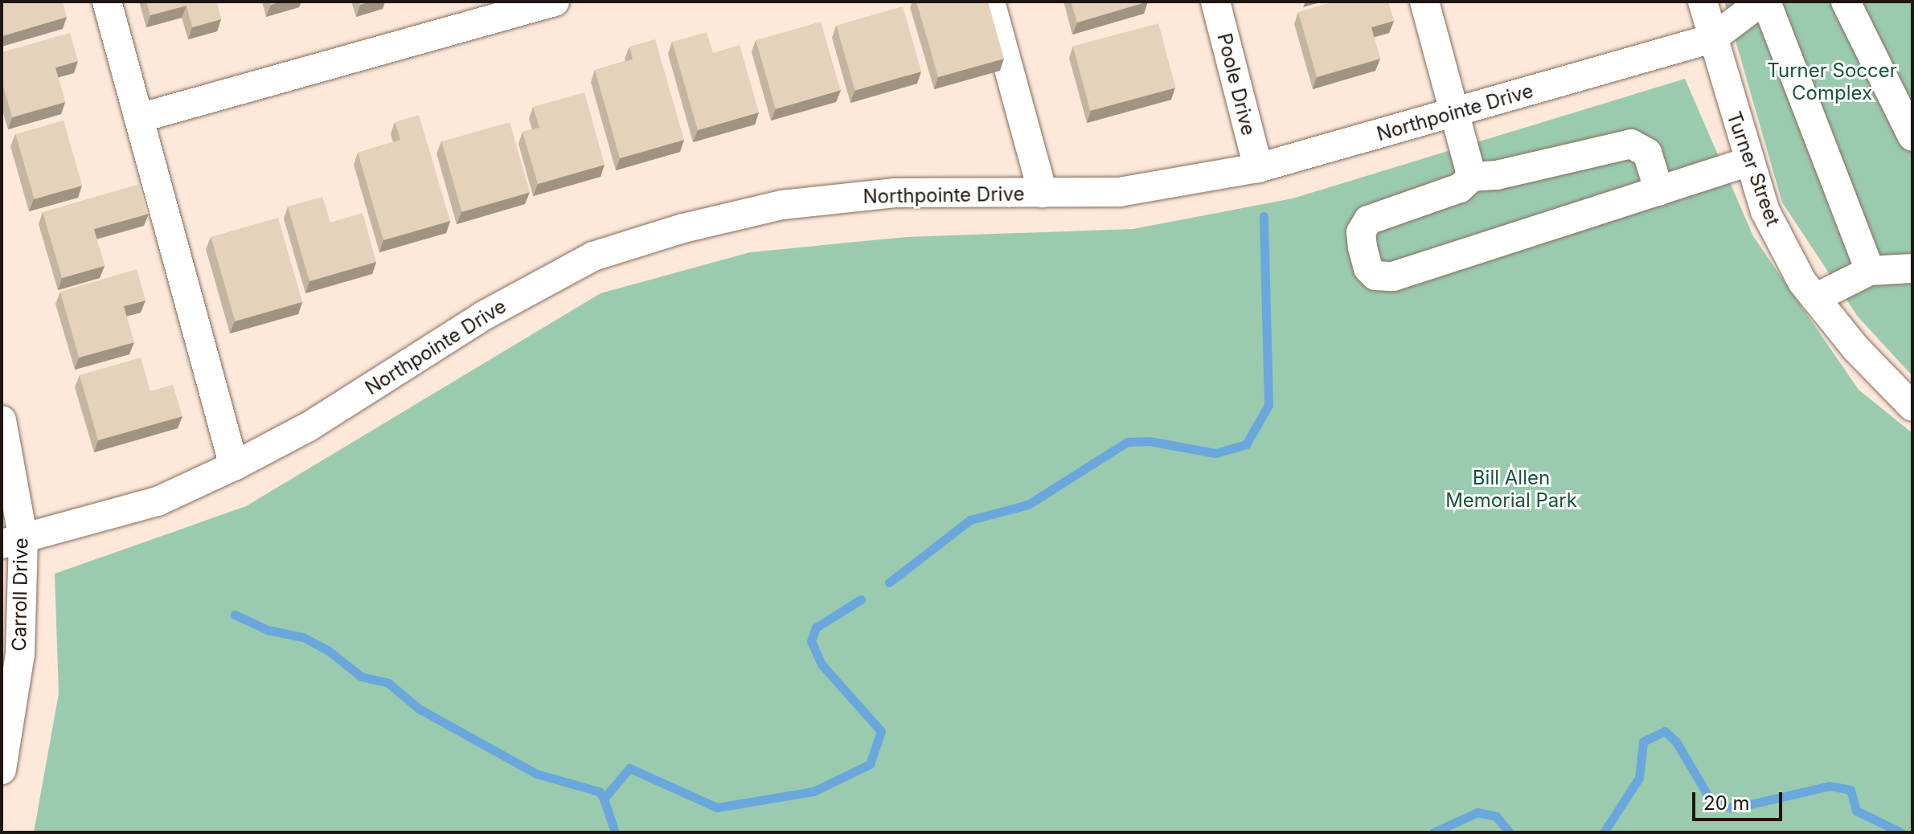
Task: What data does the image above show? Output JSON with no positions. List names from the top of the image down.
{
  "streets": {
    "street": [
      "Poole Drive",
      "Northpointe Drive",
      "Turner Street",
      "Carroll Drive"
    ]
  },
  "crossings": [
    ["Poole Drive", "Northpointe Drive"],
    ["Northpointe Drive", "Turner Street"],
    ["Northpointe Drive", "Carroll Drive"]
  ],
  "parks": ["Turner Soccer Complex", "Bill Allen Memorial Park"],
  "scale_bar": "20 m"
}
